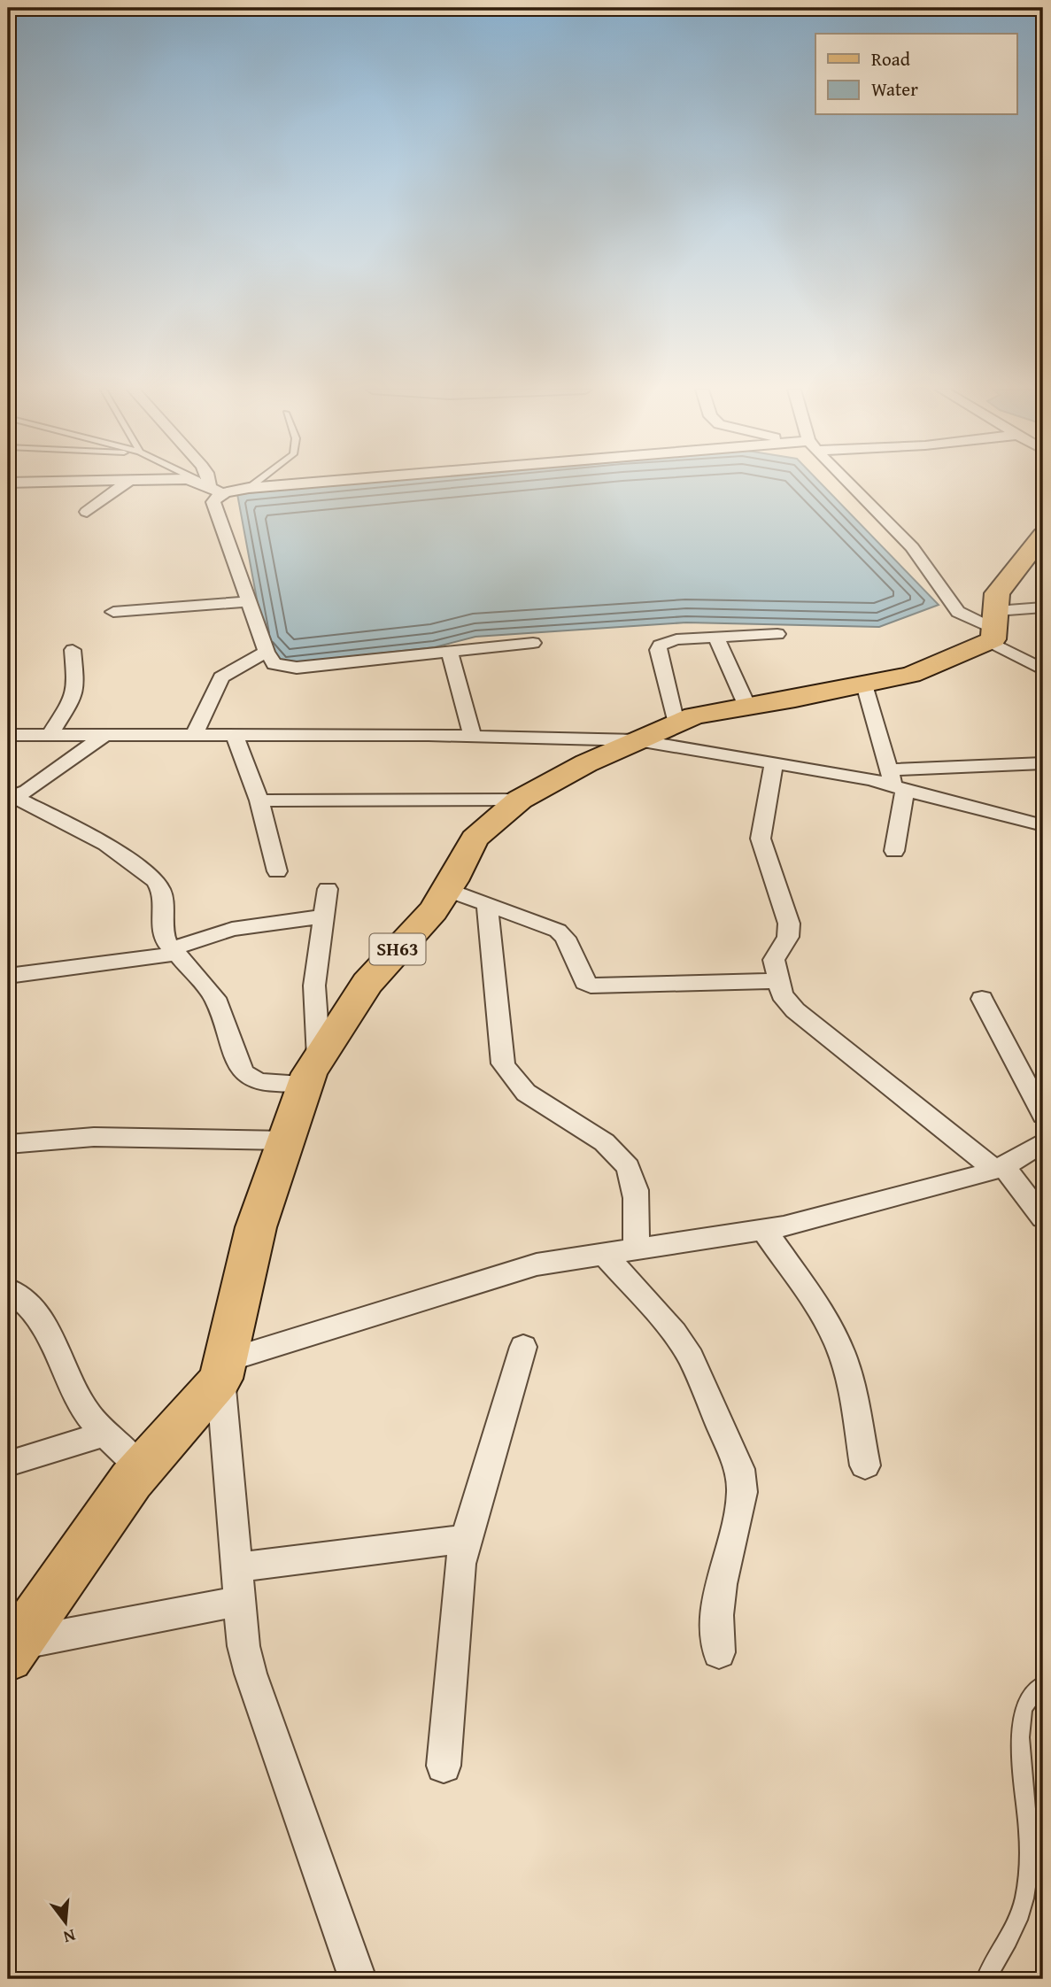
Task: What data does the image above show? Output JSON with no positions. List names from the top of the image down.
{
  "streets": {
    "main road": ["SH63"]
  },
  "legend": ["Road", "Water"],
  "north": "bottom"
}
